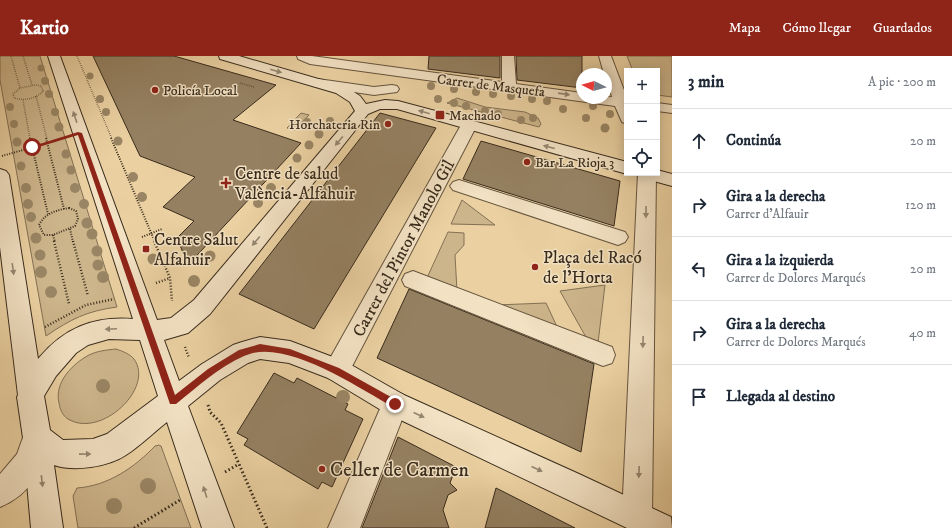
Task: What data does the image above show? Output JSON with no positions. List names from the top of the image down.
{
  "streets": {
    "street": ["Carrer de Masquefa", "Carrer del Pintor Manolo Gil"]
  },
  "places": {
    "other": [
      "Policía Local",
      "Horchateria Rin",
      "Bar La Rioja 3",
      "Plaça del Racó de l'Horta",
      "Celler de Carmen"
    ],
    "transit": ["Machado", "Centre Salut Alfahuir"],
    "health": ["Centre de salud València-Alfahuir"]
  },
  "north": "left",
  "page": {
    "header": "Kartio",
    "nav": ["Mapa", "Cómo llegar", "Guardados"],
    "heading": ["3 min", "A pie · 200 m"],
    "map_buttons": ["+", "−"],
    "list": [
      ["Continúa", "20 m"],
      ["Gira a la derecha", "Carrer d'Alfauir", "120 m"],
      ["Gira a la izquierda", "Carrer de Dolores Marqués", "20 m"],
      ["Gira a la derecha", "Carrer de Dolores Marqués", "40 m"],
      "Llegada al destino"
    ]
  }
}
